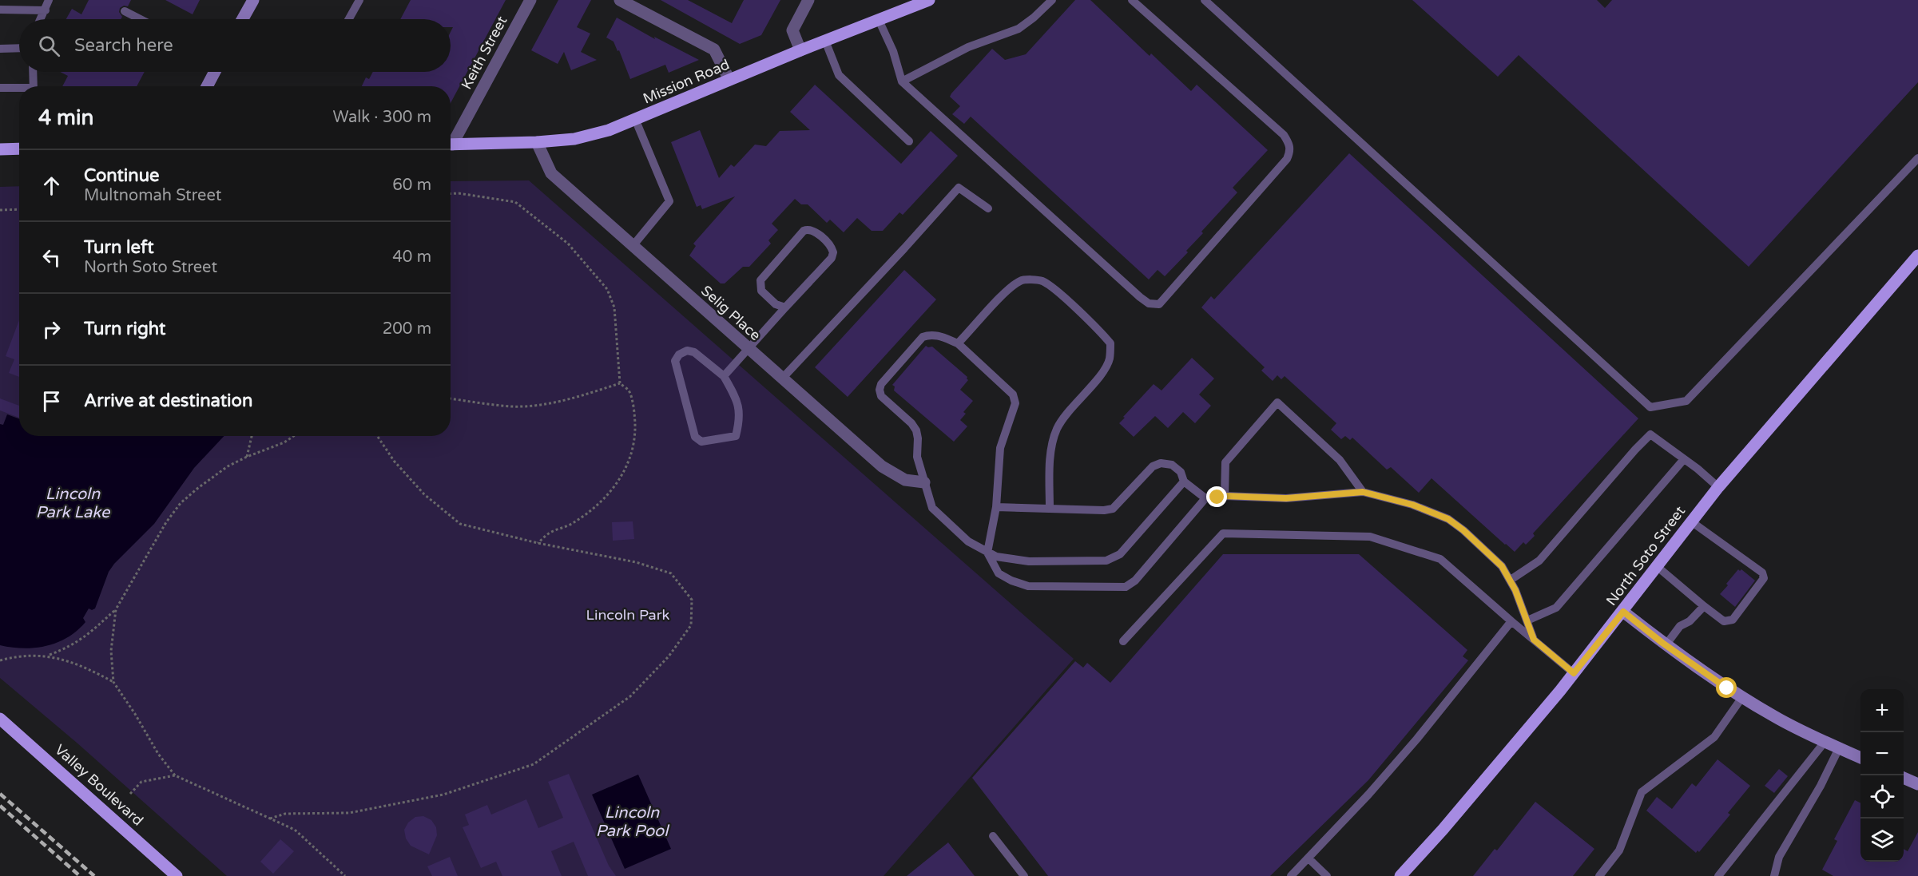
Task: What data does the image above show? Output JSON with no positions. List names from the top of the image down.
{
  "streets": {
    "main road": ["Mission Road", "North Soto Street", "Valley Boulevard"],
    "street": ["Keith Street", "Selig Place"]
  },
  "crossings": [
    ["Mission Road", "Selig Place"]
  ],
  "water": ["Lincoln Park Lake", "Lincoln Park Pool"],
  "parks": ["Lincoln Park"],
  "page": {
    "search": "Search here",
    "heading": ["4 min", "Walk · 300 m"],
    "list": [
      ["Continue", "Multnomah Street", "60 m"],
      ["Turn left", "North Soto Street", "40 m"],
      ["Turn right", "200 m"],
      "Arrive at destination"
    ],
    "map_buttons": ["+", "−"]
  }
}
